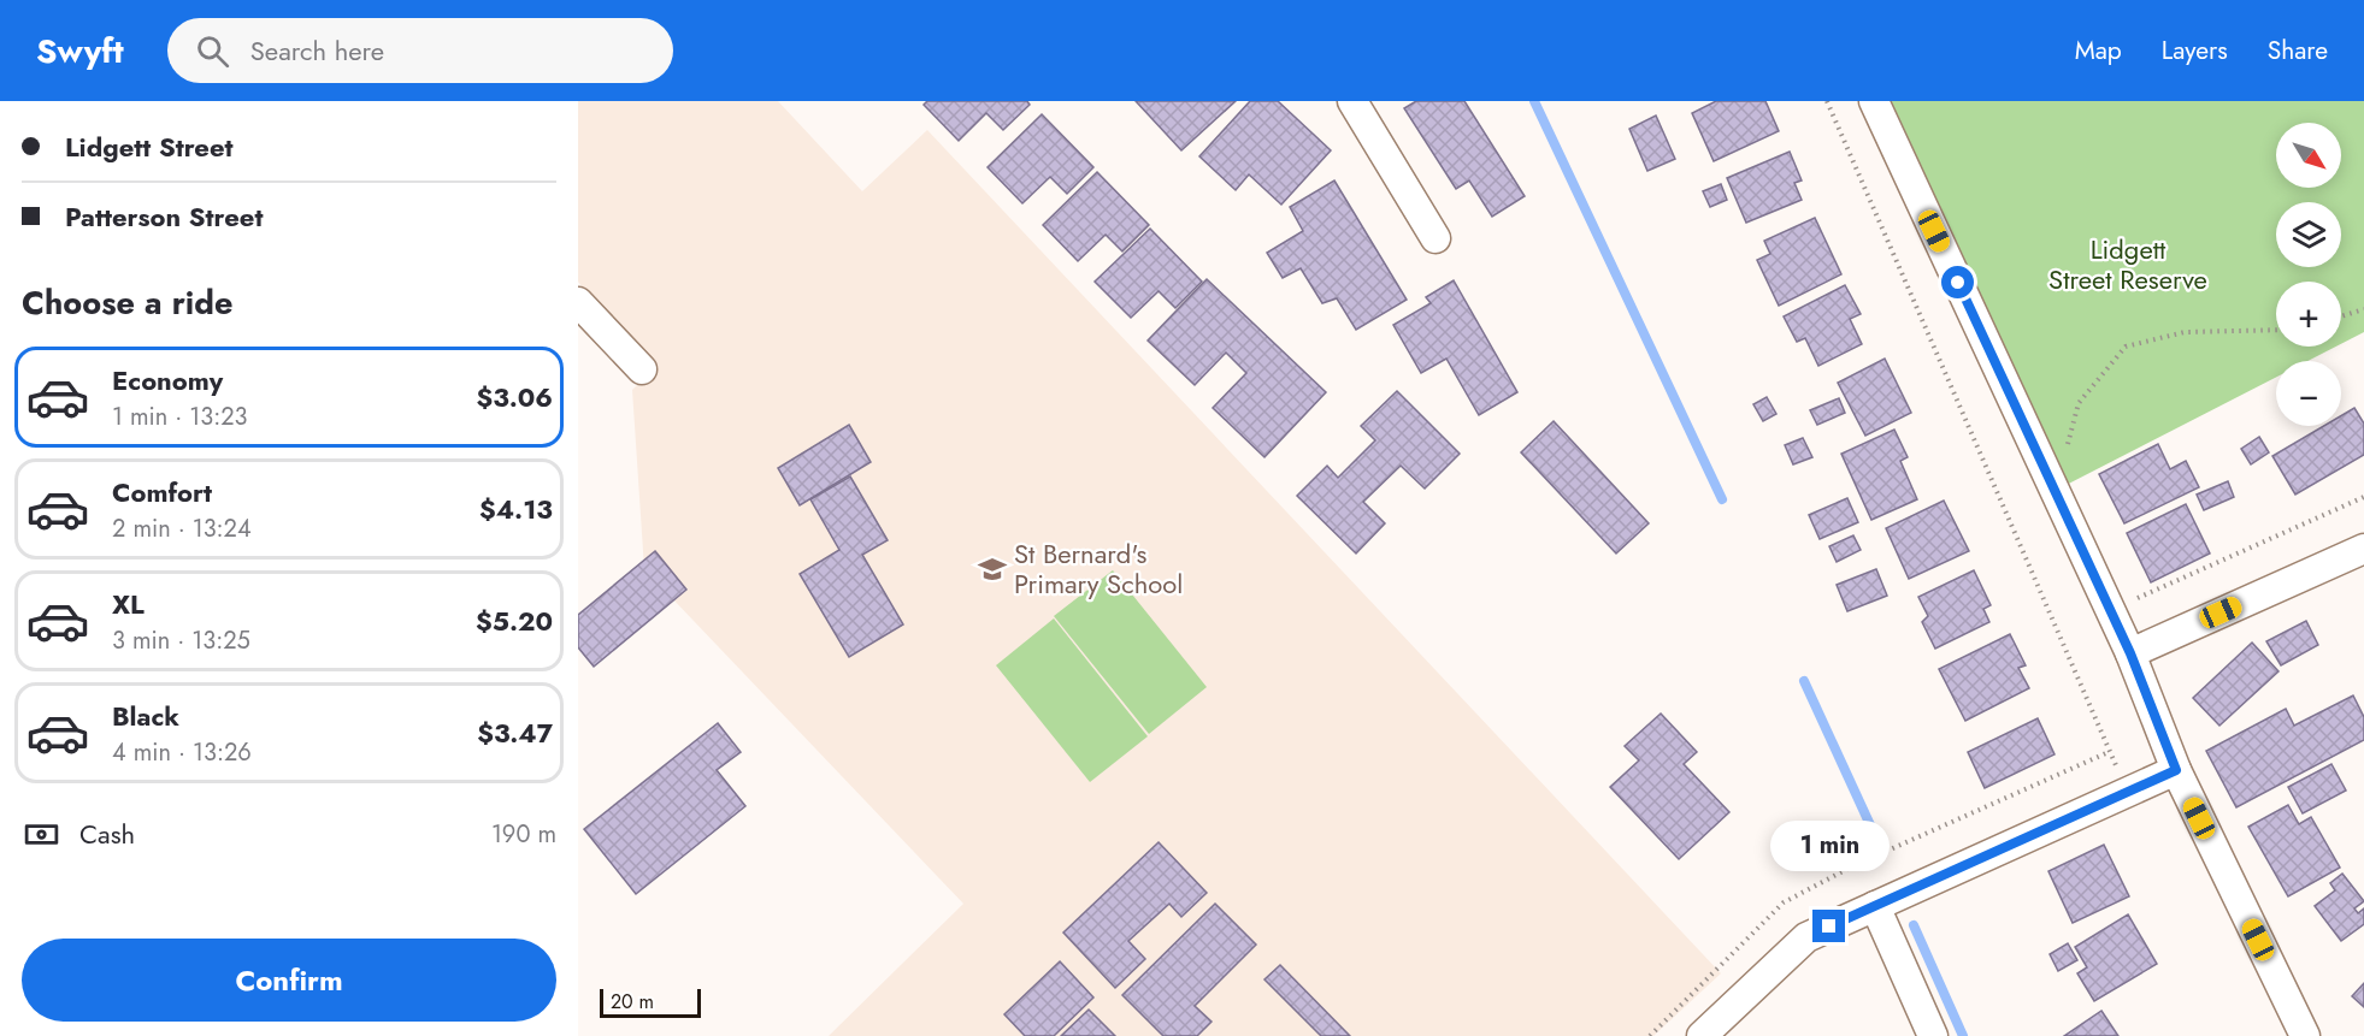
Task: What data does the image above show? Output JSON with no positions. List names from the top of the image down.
{
  "parks": ["Lidgett Street Reserve"],
  "places": {
    "school or university": ["St Bernard's Primary School"]
  },
  "scale_bar": "20 m",
  "north": "bottom right",
  "page": {
    "header": "Swyft",
    "search": "Search here",
    "nav": ["Map", "Layers", "Share"],
    "banner": ["Lidgett Street", "Patterson Street"],
    "map_buttons": ["+", "−"],
    "heading": "Choose a ride",
    "list": [
      {
        "name": "Economy",
        "note": "1 min · 13:23",
        "value": "$3.06"
      },
      {
        "name": "Comfort",
        "note": "2 min · 13:24",
        "value": "$4.13"
      },
      {
        "name": "XL",
        "note": "3 min · 13:25",
        "value": "$5.20"
      },
      {
        "name": "Black",
        "note": "4 min · 13:26",
        "value": "$3.47"
      }
    ],
    "pay": ["Cash", "190 m"],
    "bubble": "1 min",
    "buttons": "Confirm",
    "scale": "20 m"
  }
}
